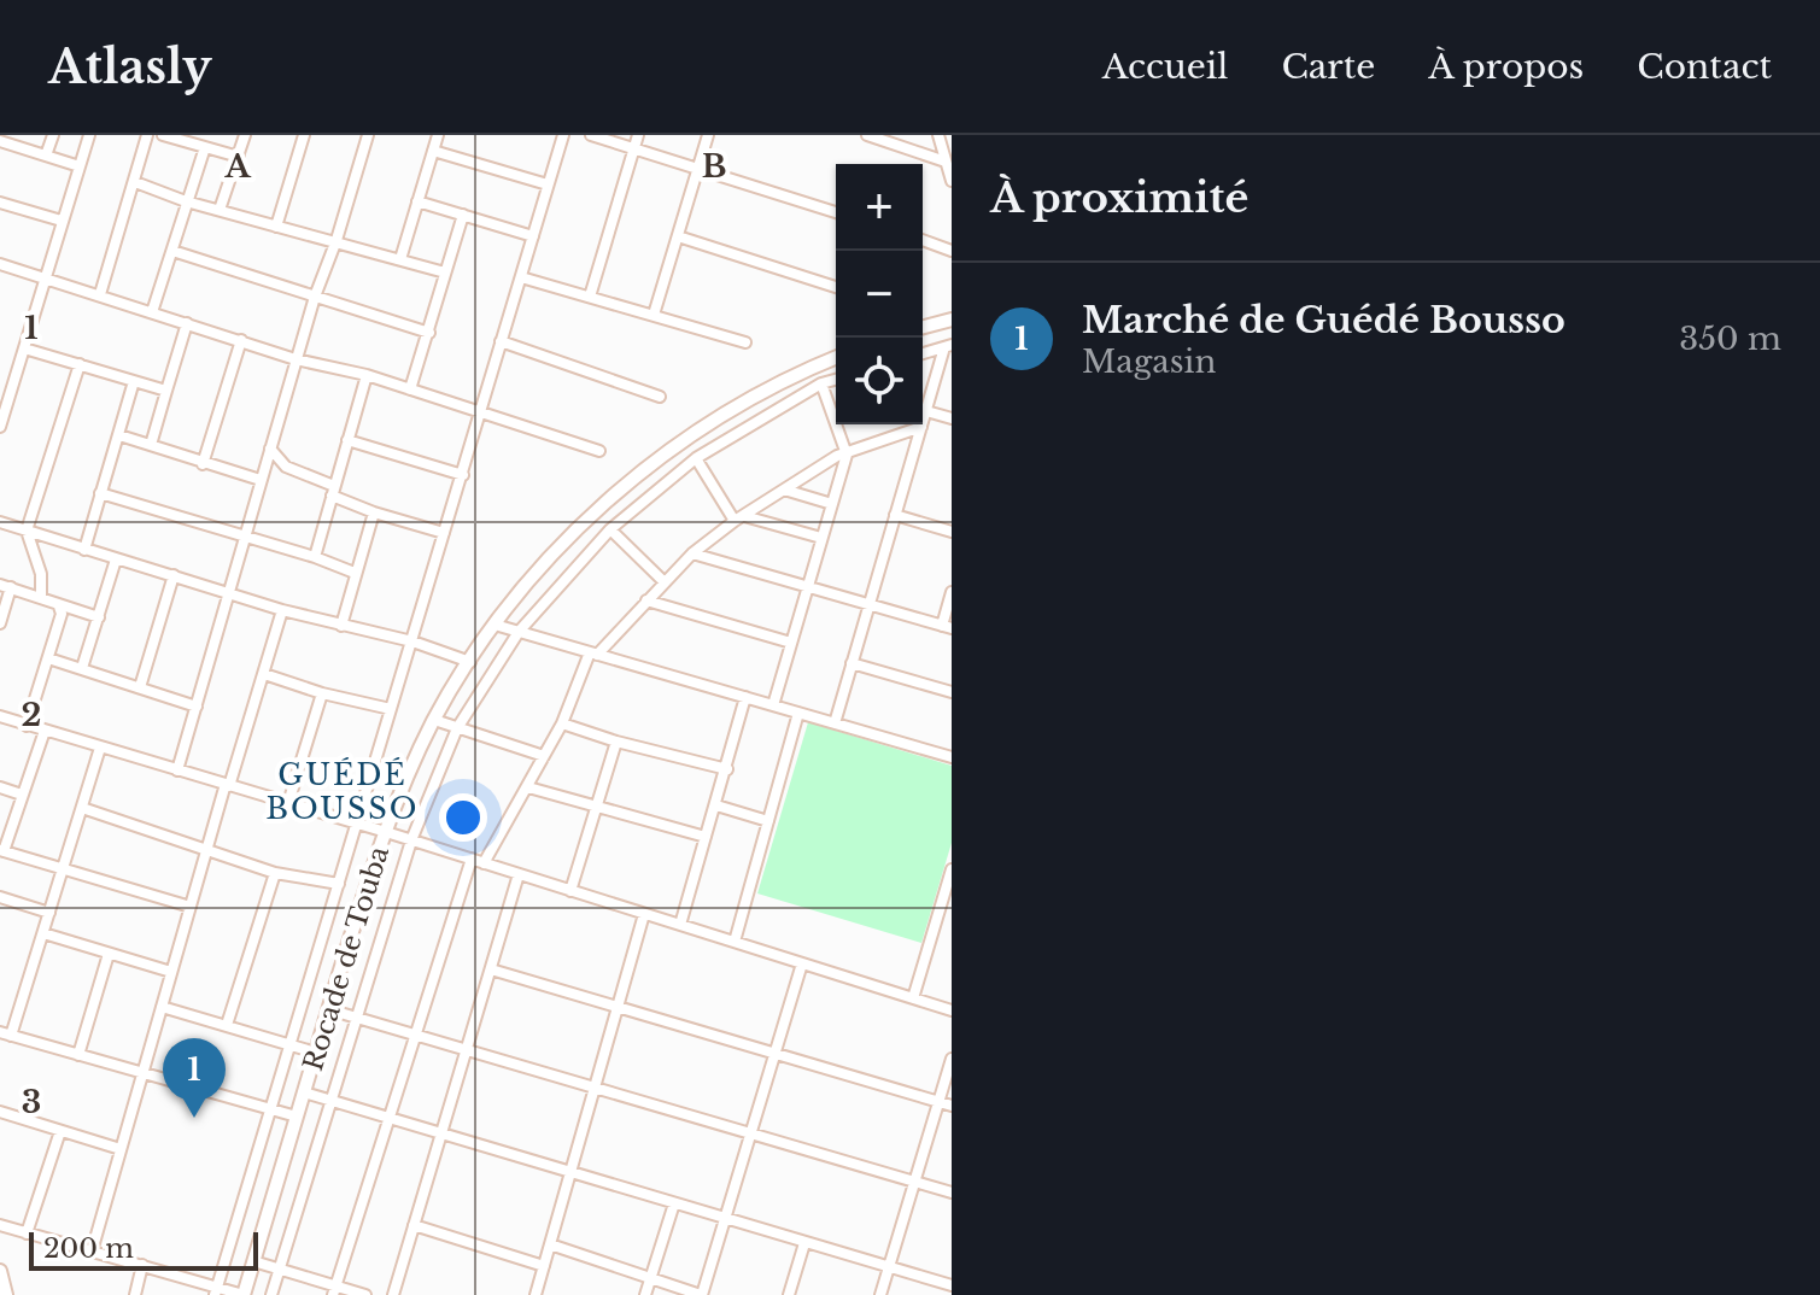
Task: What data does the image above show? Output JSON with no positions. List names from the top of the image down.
{
  "streets": {
    "main road": ["Rocade de Touba"]
  },
  "districts": ["GUÉDÉ BOUSSO"],
  "scale_bar": "200 m",
  "page": {
    "header": "Atlasly",
    "nav": [
      "Accueil",
      "Carte",
      "À propos",
      "Contact"
    ],
    "heading": "À proximité",
    "map_buttons": ["+", "−"],
    "list": [
      {
        "mark": "1",
        "name": "Marché de Guédé Bousso",
        "note": "Magasin",
        "value": "350 m"
      }
    ],
    "pins": "1",
    "scale": "200 m"
  },
  "grid": {
    "columns": ["A", "B"],
    "rows": ["1", "2", "3"]
  }
}
